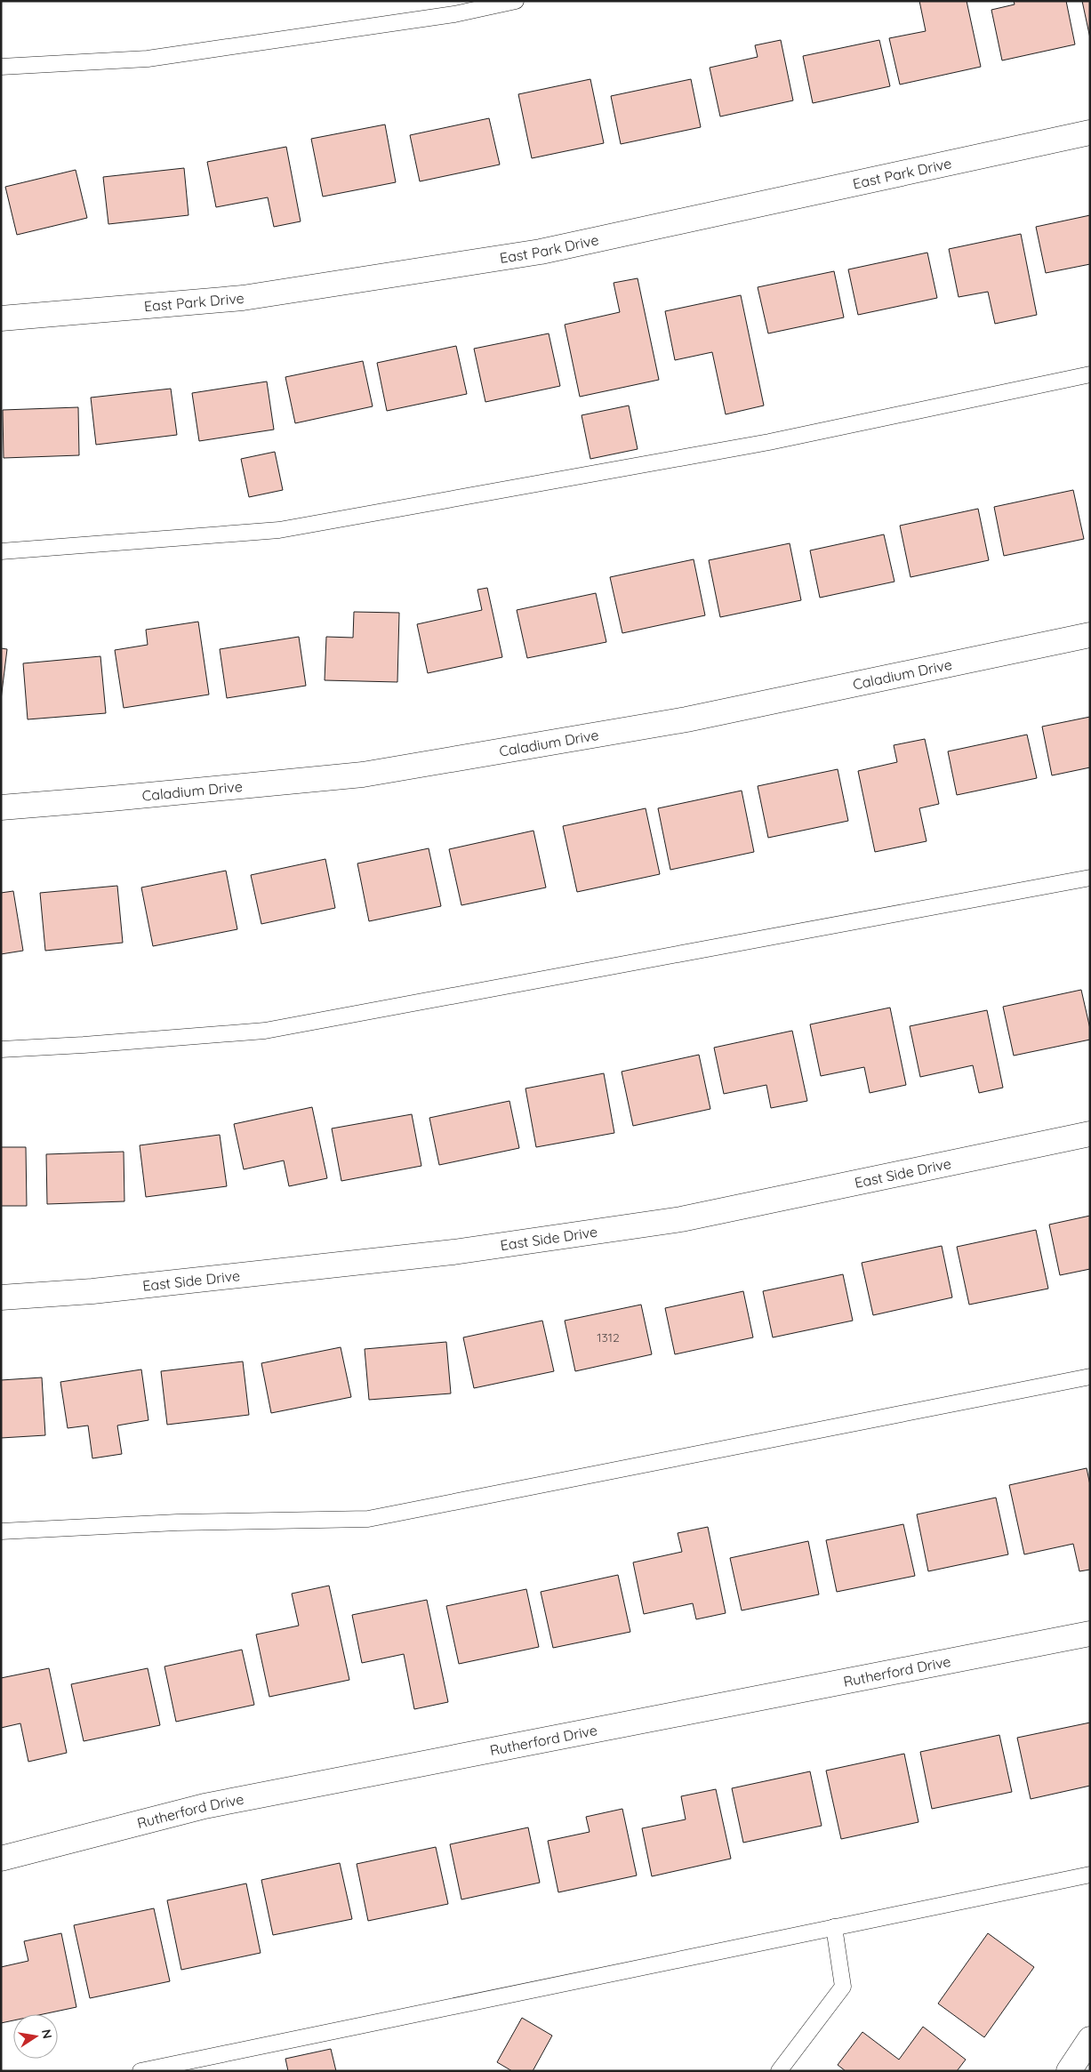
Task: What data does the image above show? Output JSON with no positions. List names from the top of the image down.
{
  "streets": {
    "street": [
      "East Park Drive",
      "Caladium Drive",
      "East Side Drive",
      "Rutherford Drive"
    ]
  },
  "house_numbers": ["1312"],
  "north": "right"
}
